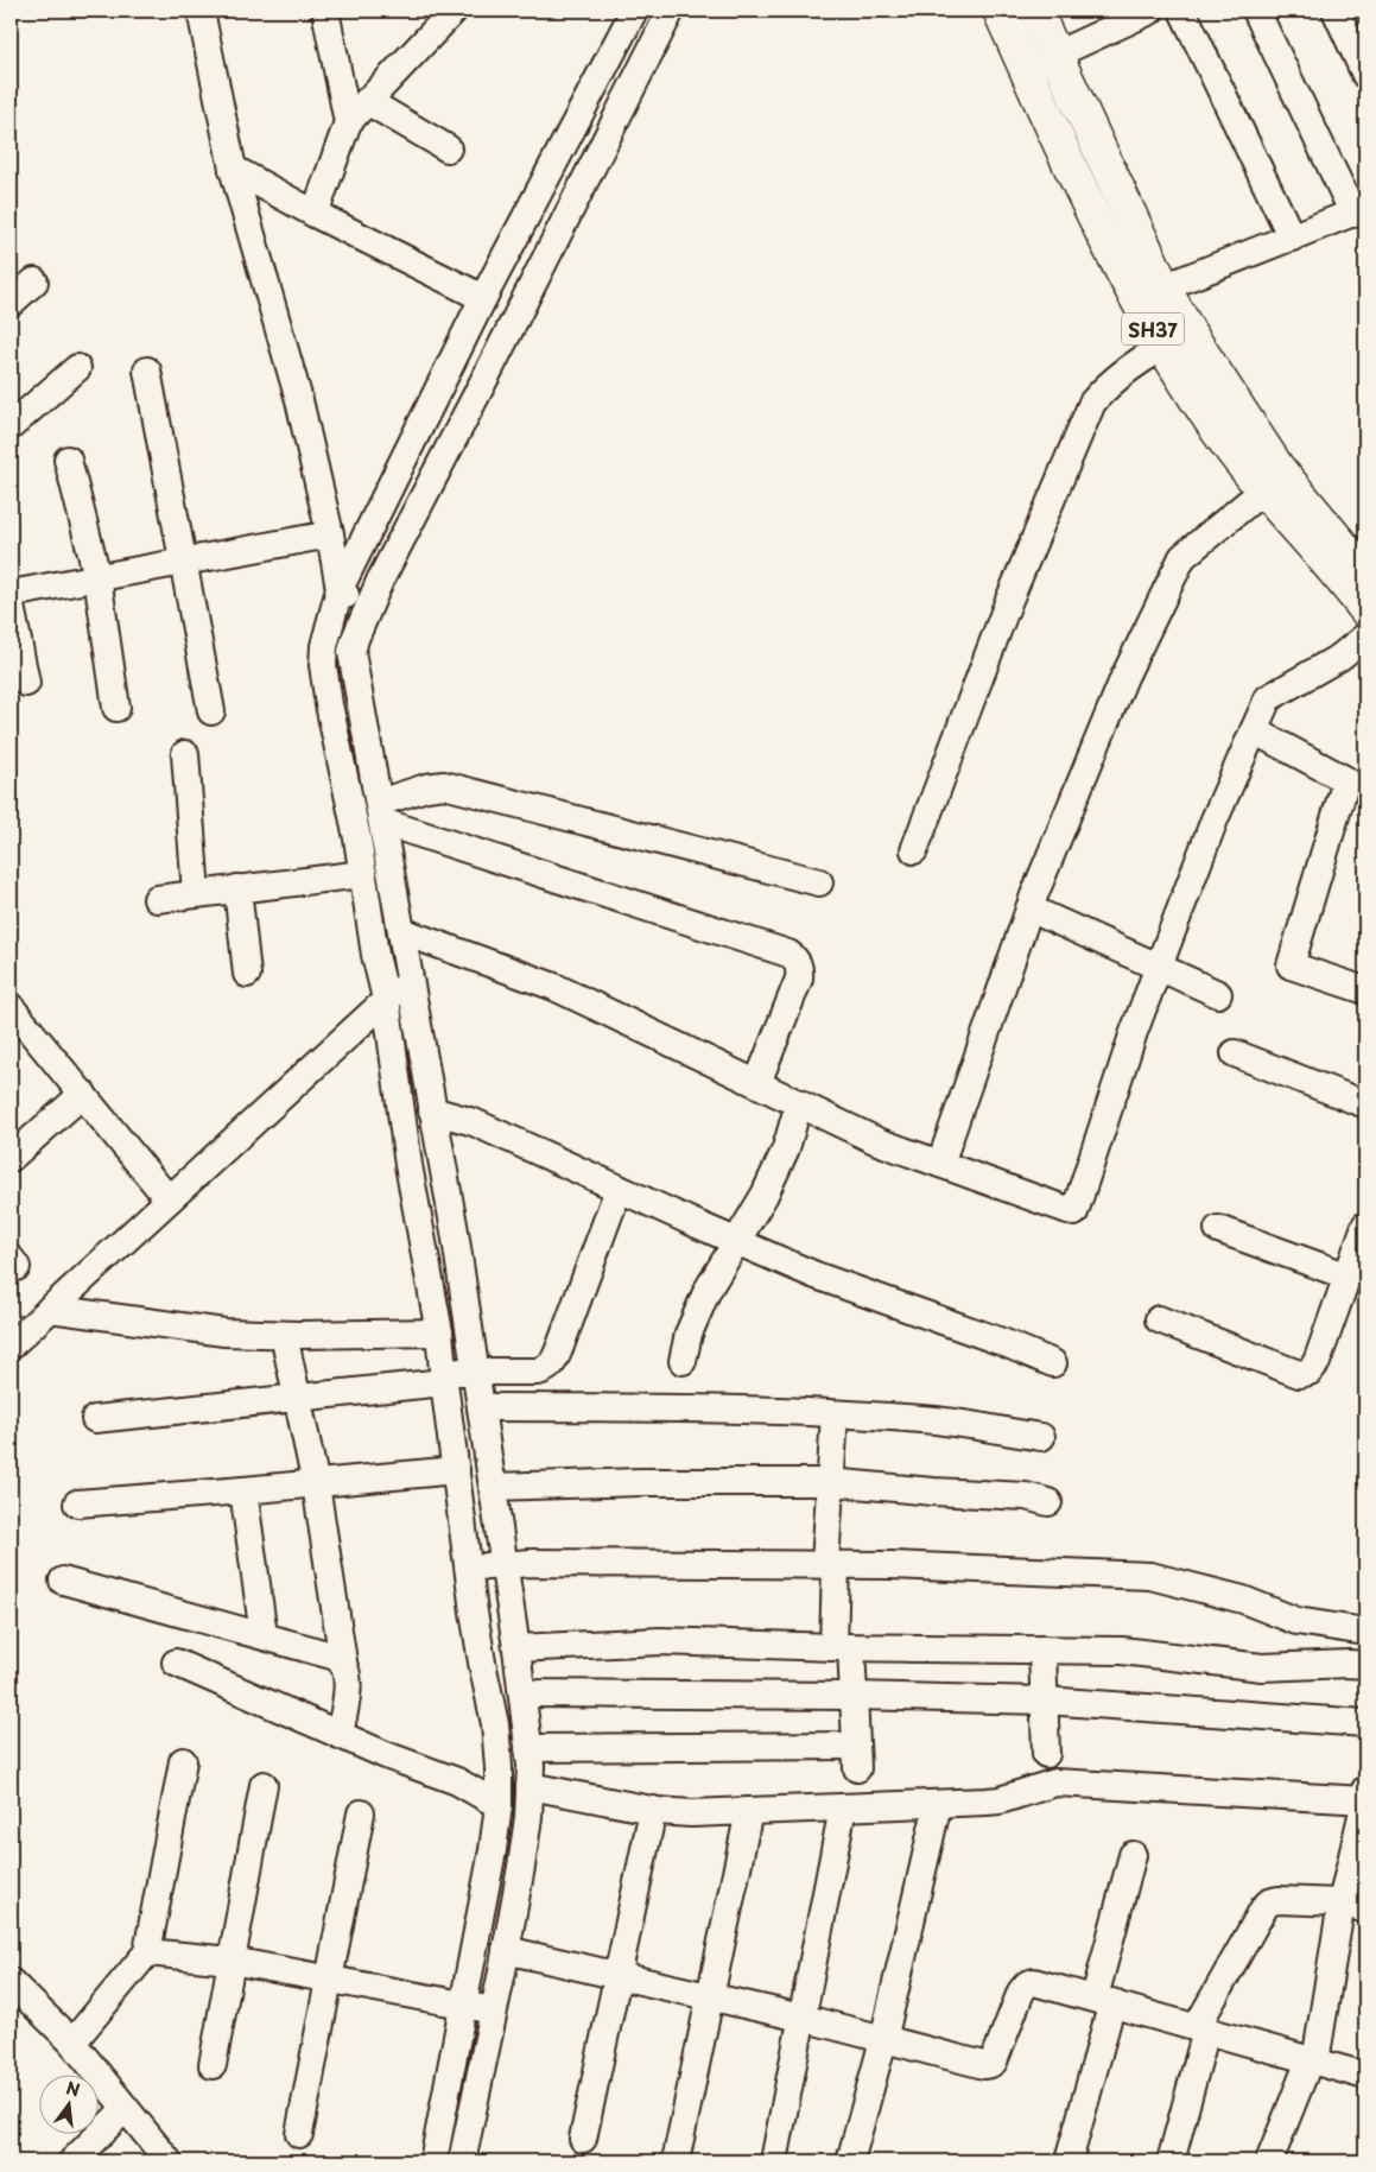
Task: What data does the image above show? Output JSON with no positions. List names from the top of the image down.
{
  "streets": {
    "main road": ["SH37"]
  },
  "north": "top"
}
